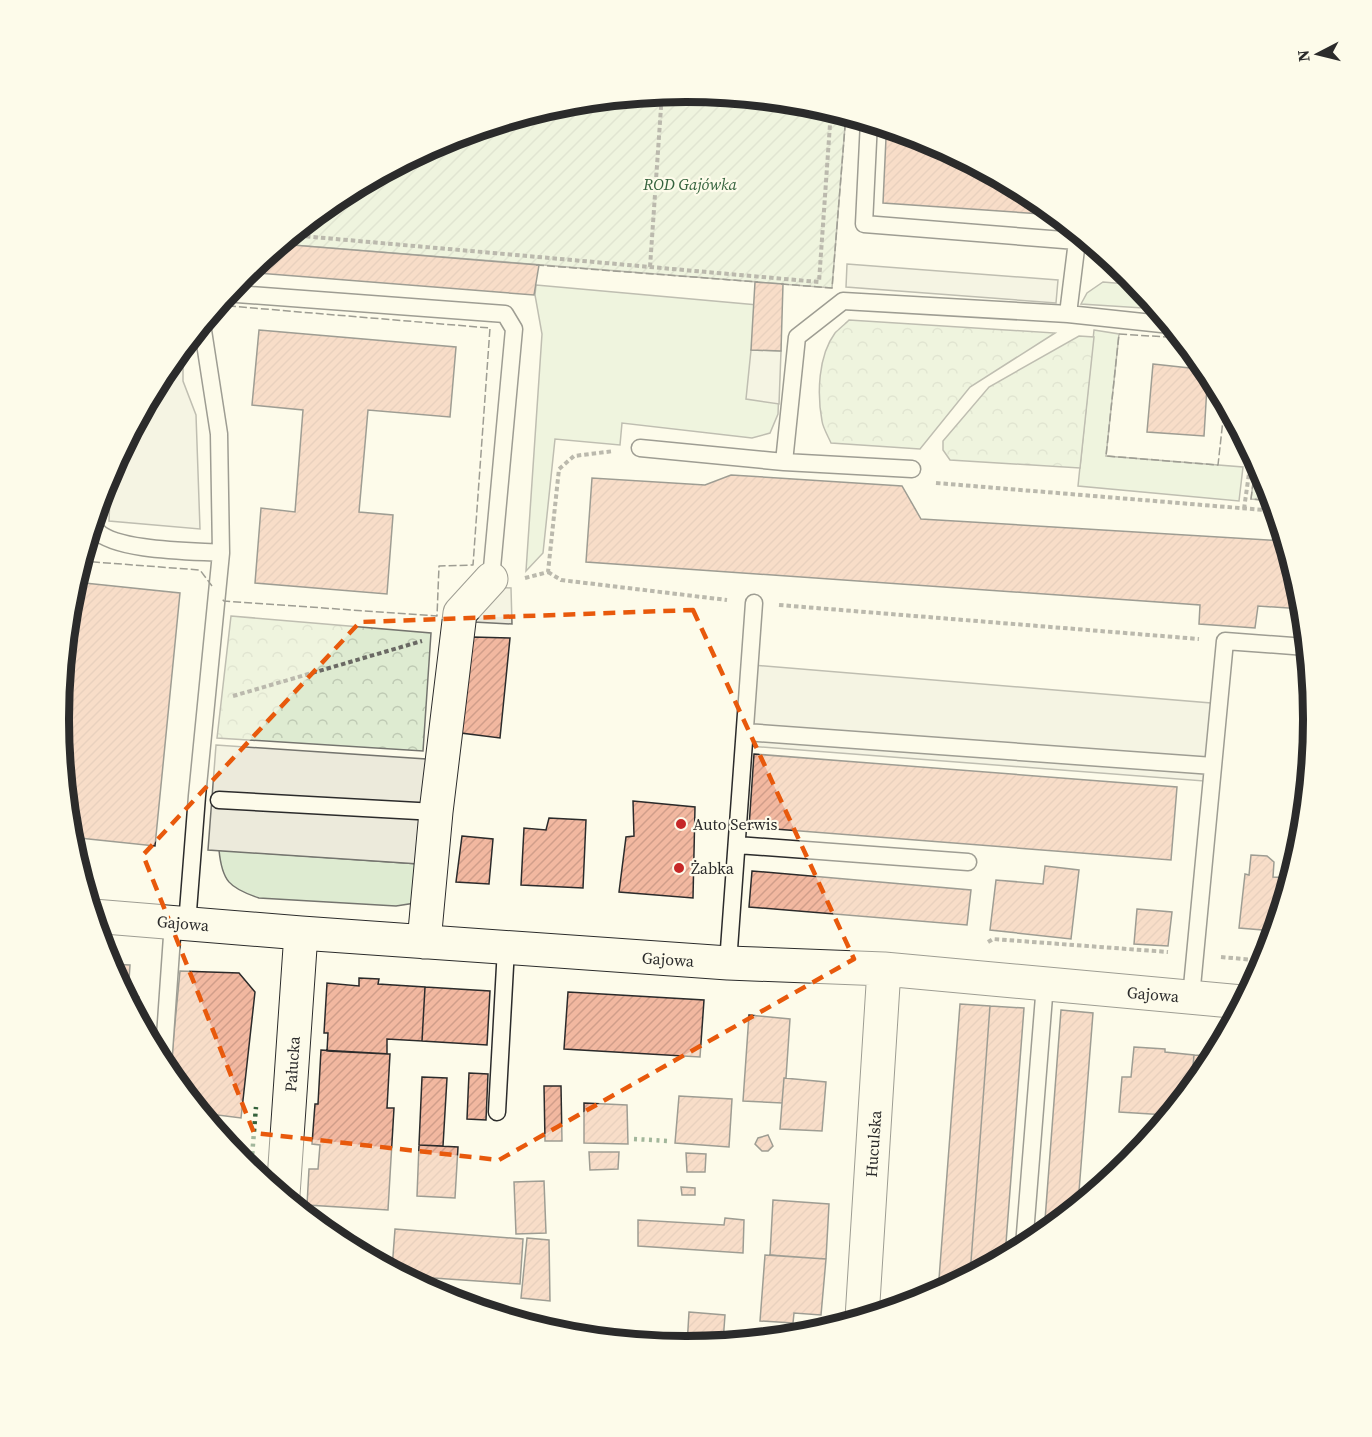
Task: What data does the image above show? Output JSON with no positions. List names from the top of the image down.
{
  "streets": {
    "street": ["Gajowa", "Pałucka", "Huculska"]
  },
  "crossings": [
    ["Gajowa", "Pałucka"],
    ["Gajowa", "Huculska"]
  ],
  "parks": ["ROD Gajówka"],
  "places": ["Auto Serwis", "Żabka"],
  "north": "left"
}
